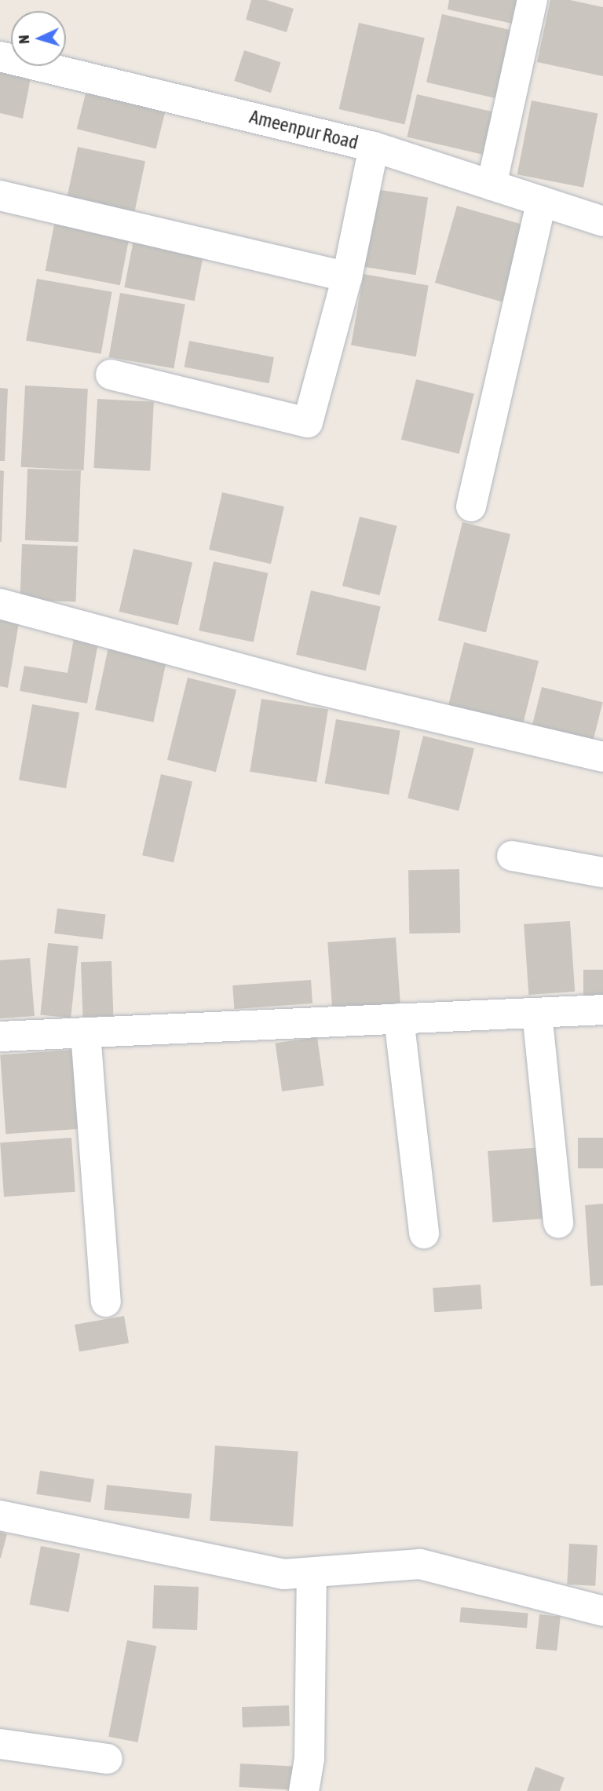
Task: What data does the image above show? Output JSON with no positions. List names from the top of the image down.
{
  "streets": {
    "street": ["Ameenpur Road"]
  },
  "north": "left"
}
